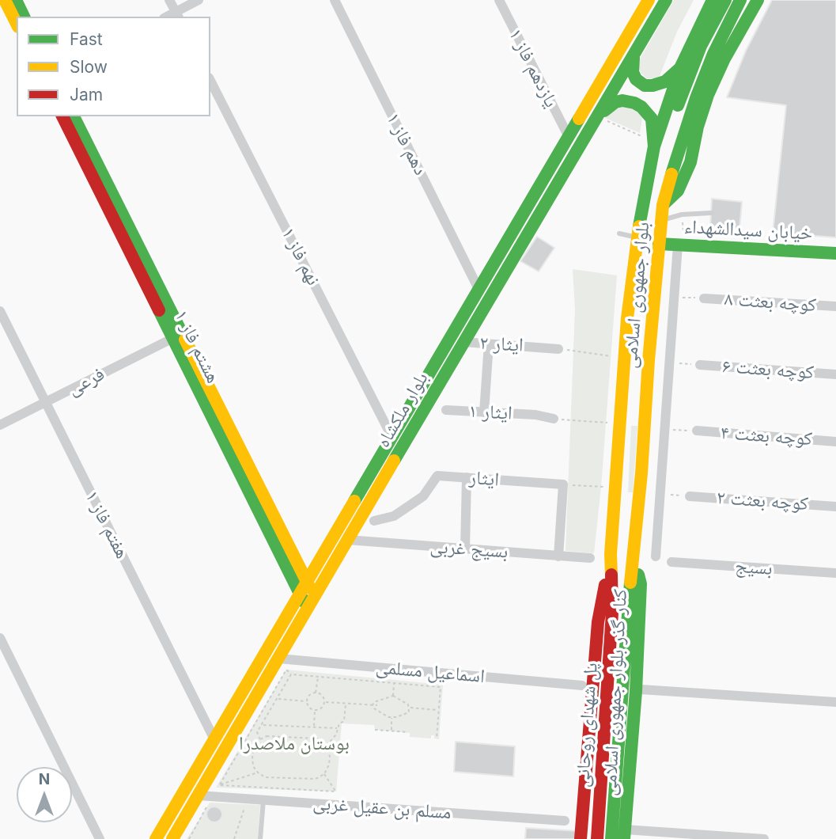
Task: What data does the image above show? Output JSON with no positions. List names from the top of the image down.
{
  "streets": {
    "main road": [
      "خیابان سیدالشهداء",
      "بلوار جمهوری اسلامی",
      "هشتم فاز ۱",
      "بلوار ملکشاه",
      "کنار گذر بلوار جمهوری اسلامی",
      "پل شهدای روحانی"
    ],
    "street": [
      "یازدهم فاز ۱",
      "دهم فاز ۱",
      "نهم فاز ۱",
      "کوچه بعثت ۸",
      "ایثار ۲",
      "کوچه بعثت ۶",
      "فرعی",
      "ایثار ۱",
      "کوچه بعثت ۴",
      "ایثار",
      "کوچه بعثت ۲",
      "هفتم فاز ۱",
      "بسیج غربی",
      "بسیج",
      "اسماعیل مسلمی",
      "مسلم بن عقیل غربی"
    ]
  },
  "crossings": [
    ["یازدهم فاز ۱", "بلوار ملکشاه"],
    ["دهم فاز ۱", "بلوار ملکشاه"],
    ["خیابان سیدالشهداء", "بلوار جمهوری اسلامی"],
    ["نهم فاز ۱", "بلوار ملکشاه"],
    ["بلوار جمهوری اسلامی", "کنار گذر بلوار جمهوری اسلامی"],
    ["بلوار جمهوری اسلامی", "پل شهدای روحانی"],
    ["ایثار ۲", "بلوار ملکشاه"],
    ["هشتم فاز ۱", "فرعی"],
    ["هشتم فاز ۱", "بلوار ملکشاه"],
    ["فرعی", "هفتم فاز ۱"],
    ["بلوار ملکشاه", "هفتم فاز ۱"],
    ["بلوار ملکشاه", "بسیج غربی"],
    ["بلوار ملکشاه", "اسماعیل مسلمی"],
    ["بلوار ملکشاه", "مسلم بن عقیل غربی"]
  ],
  "parks": ["بوستان ملاصدرا"],
  "legend": ["Fast", "Slow", "Jam"],
  "north": "top"
}
